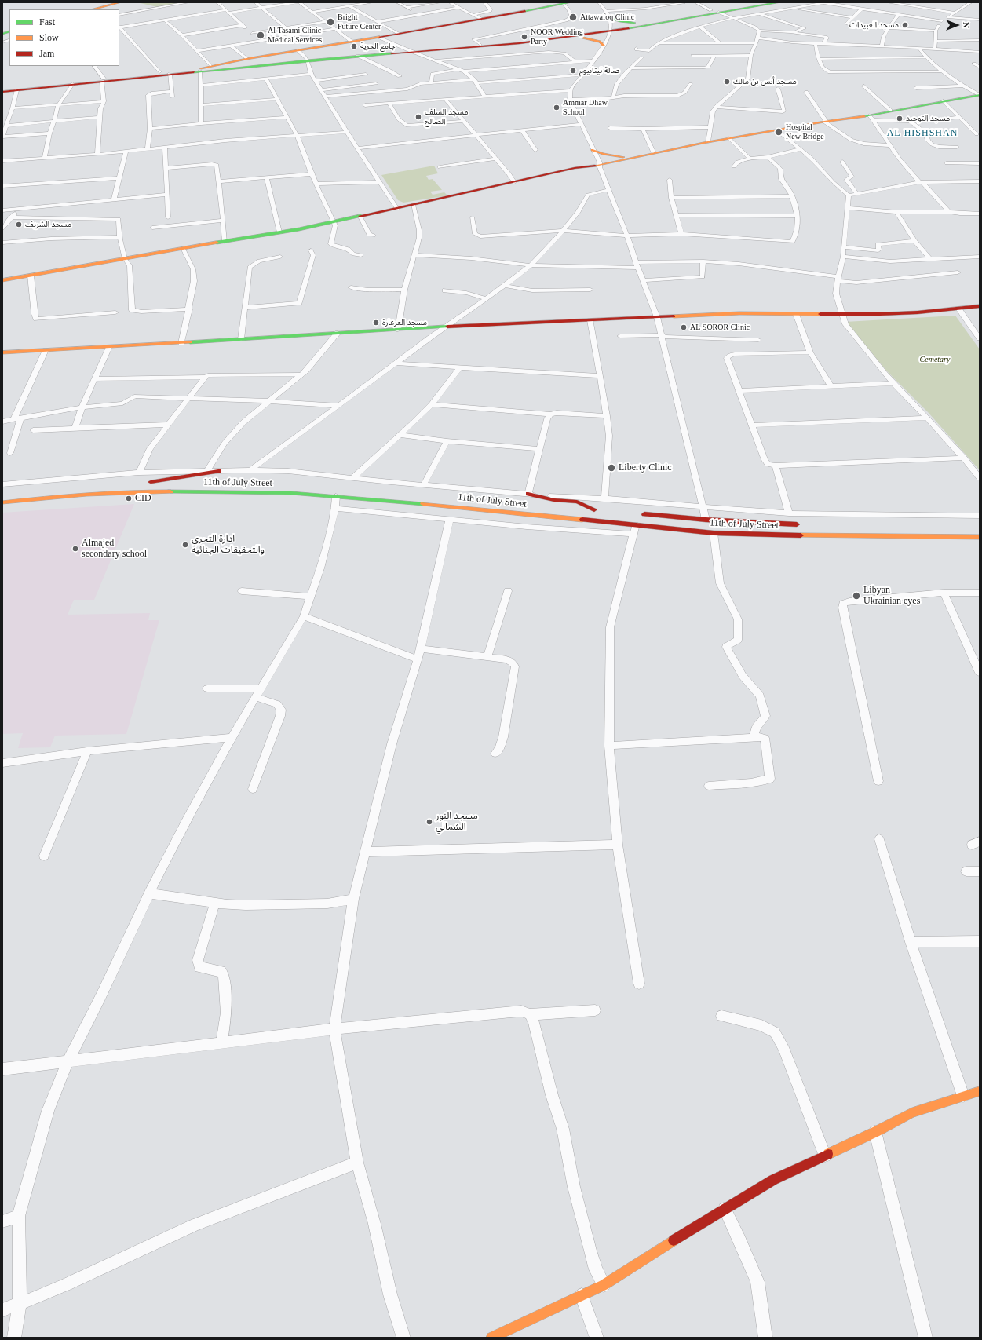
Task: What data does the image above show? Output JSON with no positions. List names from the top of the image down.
{
  "streets": {
    "main road": ["11th of July Street"]
  },
  "districts": ["AL HISHSHAN"],
  "parks": ["Cemetary"],
  "places": [
    "Attawafoq Clinic",
    "Bright Future Center",
    "مسجد العبيدات",
    "Al Tasami Clinic Medical Services",
    "NOOR Wedding Party",
    "جامع الحرية",
    "صالة تيتانيوم",
    "مسجد أنس بن مالك",
    "Ammar Dhaw School",
    "مسجد السلف الصالح",
    "مسجد التوحيد",
    "Hospital New Bridge",
    "مسجد الشريف",
    "مسجد العرعارة",
    "AL SOROR Clinic",
    "Liberty Clinic",
    "CID",
    "ادارة التحري والتحقيقات الجنائية",
    "Almajed secondary school",
    "Libyan Ukrainian eyes",
    "مسجد النور الشمالي"
  ],
  "legend": ["Fast", "Slow", "Jam"],
  "north": "right"
}
